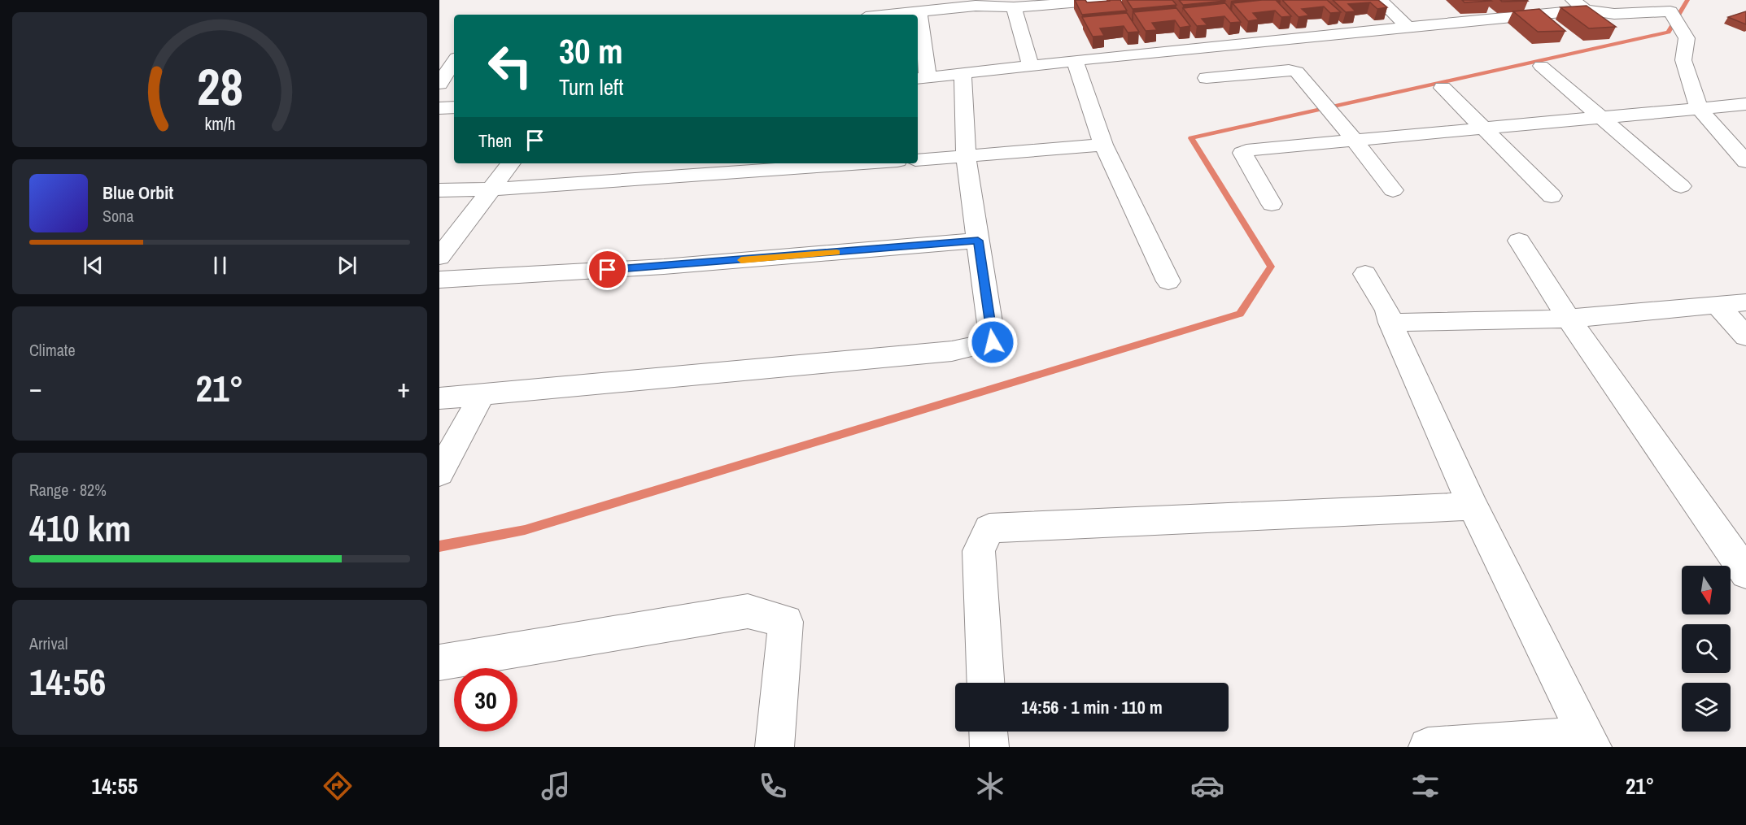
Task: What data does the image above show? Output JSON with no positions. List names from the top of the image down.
{
  "north": "bottom",
  "page": {
    "turn": ["30 m", "Turn left"],
    "then": "Then",
    "song": ["Blue Orbit", "Sona"],
    "tile": [
      "Climate",
      ["Range · 82%", "410 km"],
      ["Arrival", "14:56"]
    ],
    "heat": ["−", "21°", "+"],
    "limit": "30",
    "trip": "14:56 · 1 min · 110 m",
    "tabs": ["14:55", "21°"],
    "gauge": ["28", "km/h"]
  }
}
